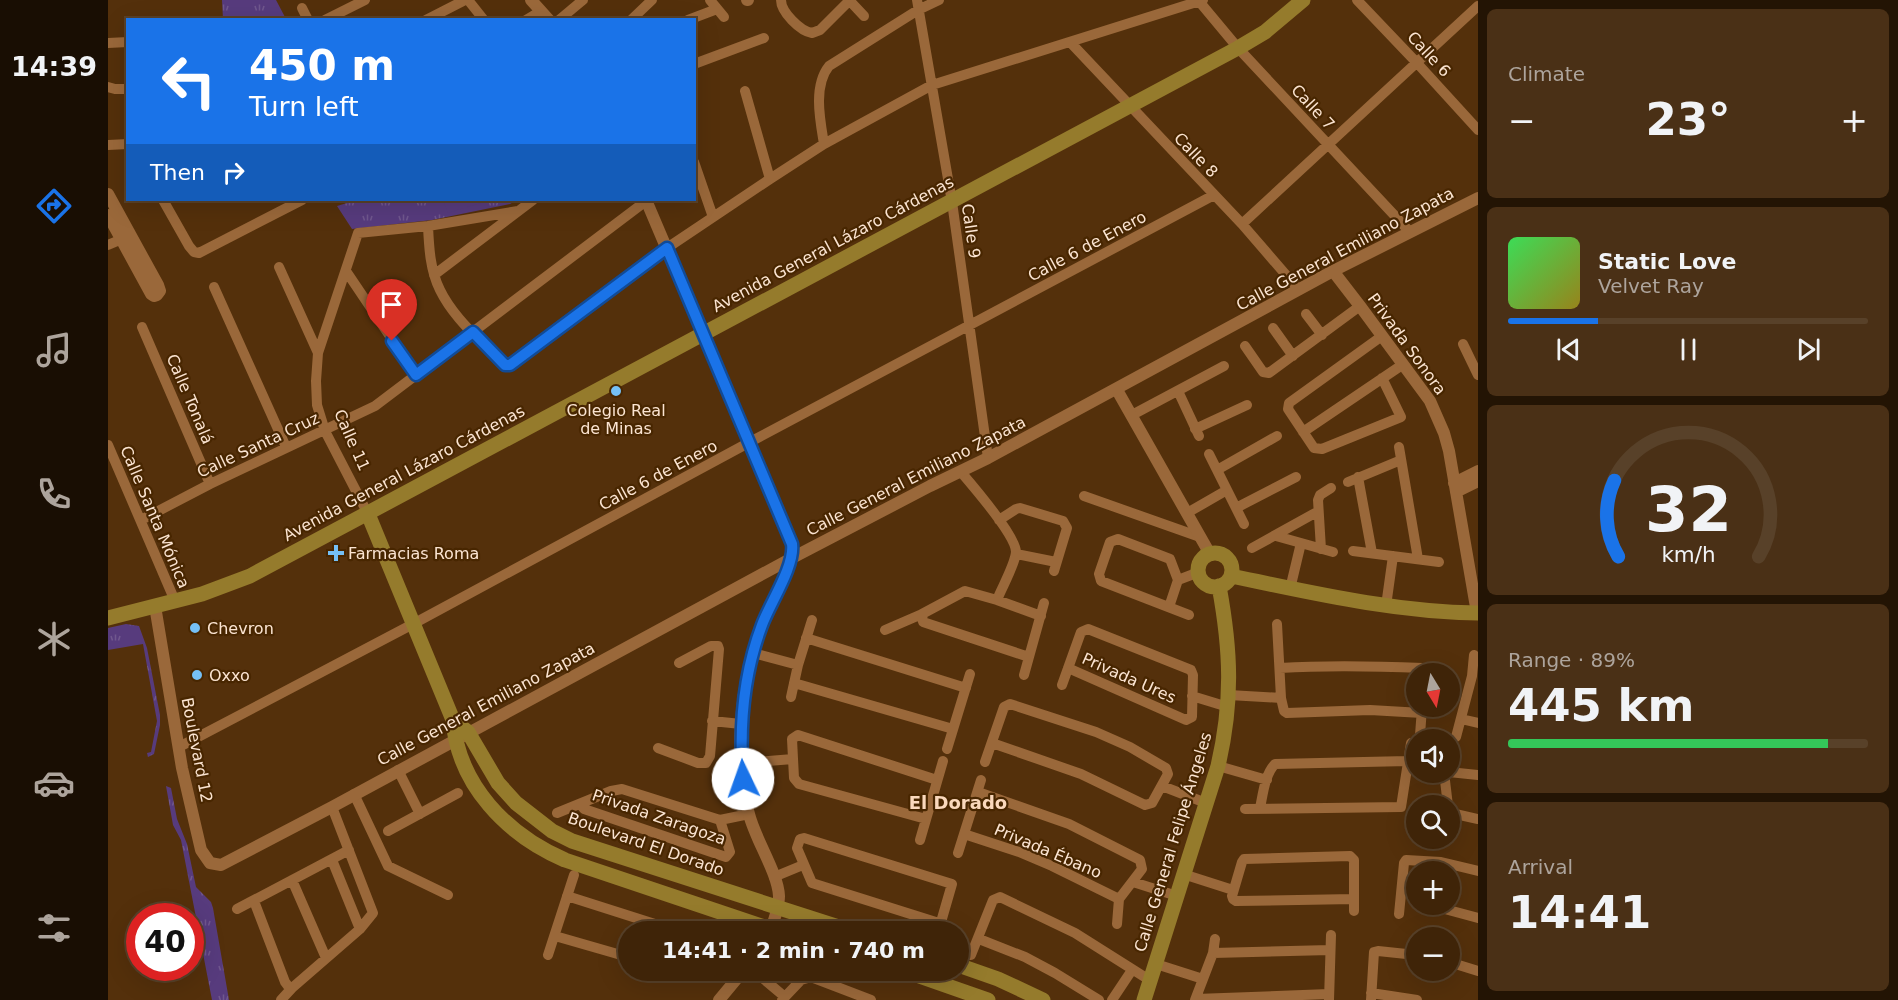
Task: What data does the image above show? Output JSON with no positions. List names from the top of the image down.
{
  "streets": {
    "main road": [
      "Avenida General Lázaro Cárdenas",
      "Calle 11",
      "Calle General Felipe Ángeles",
      "Boulevard El Dorado"
    ],
    "street": [
      "Calle 6",
      "Calle 7",
      "Calle 8",
      "Calle 9",
      "Calle 6 de Enero",
      "Calle General Emiliano Zapata",
      "Privada Sonora",
      "Calle Tonalá",
      "Calle Santa Cruz",
      "Calle Santa Mónica",
      "Privada Ures",
      "Boulevard 12",
      "Privada Zaragoza",
      "Privada Ébano"
    ]
  },
  "crossings": [
    ["Calle 7", "Avenida General Lázaro Cárdenas"],
    ["Calle 7", "Calle General Emiliano Zapata"],
    ["Calle 8", "Avenida General Lázaro Cárdenas"],
    ["Calle 8", "Calle 6 de Enero"],
    ["Calle 8", "Calle General Emiliano Zapata"],
    ["Calle 9", "Avenida General Lázaro Cárdenas"],
    ["Calle 9", "Calle 6 de Enero"],
    ["Calle 9", "Calle General Emiliano Zapata"],
    ["Avenida General Lázaro Cárdenas", "Calle 11"],
    ["Avenida General Lázaro Cárdenas", "Calle Santa Mónica"],
    ["Avenida General Lázaro Cárdenas", "Boulevard 12"],
    ["Calle 6 de Enero", "Calle 11"],
    ["Calle 6 de Enero", "Boulevard 12"],
    ["Calle General Emiliano Zapata", "Privada Sonora"],
    ["Calle General Emiliano Zapata", "Calle 11"],
    ["Calle General Emiliano Zapata", "Boulevard 12"],
    ["Calle General Emiliano Zapata", "Boulevard El Dorado"],
    ["Calle Tonalá", "Calle Santa Cruz"],
    ["Calle 11", "Calle Santa Cruz"],
    ["Calle 11", "Boulevard El Dorado"],
    ["Calle Santa Cruz", "Calle Santa Mónica"],
    ["Privada Ures", "Calle General Felipe Ángeles"]
  ],
  "districts": ["El Dorado"],
  "places": {
    "other": ["Colegio Real de Minas", "Chevron", "Oxxo"],
    "health": ["Farmacias Roma"]
  },
  "north": "bottom",
  "page": {
    "tabs": "14:39",
    "tile": [
      "Climate",
      ["Range · 89%", "445 km"],
      ["Arrival", "14:41"]
    ],
    "turn": ["450 m", "Turn left"],
    "heat": ["−", "23°", "+"],
    "then": "Then",
    "song": ["Static Love", "Velvet Ray"],
    "map_buttons": ["+", "−"],
    "limit": "40",
    "trip": "14:41 · 2 min · 740 m",
    "gauge": ["32", "km/h"]
  }
}
